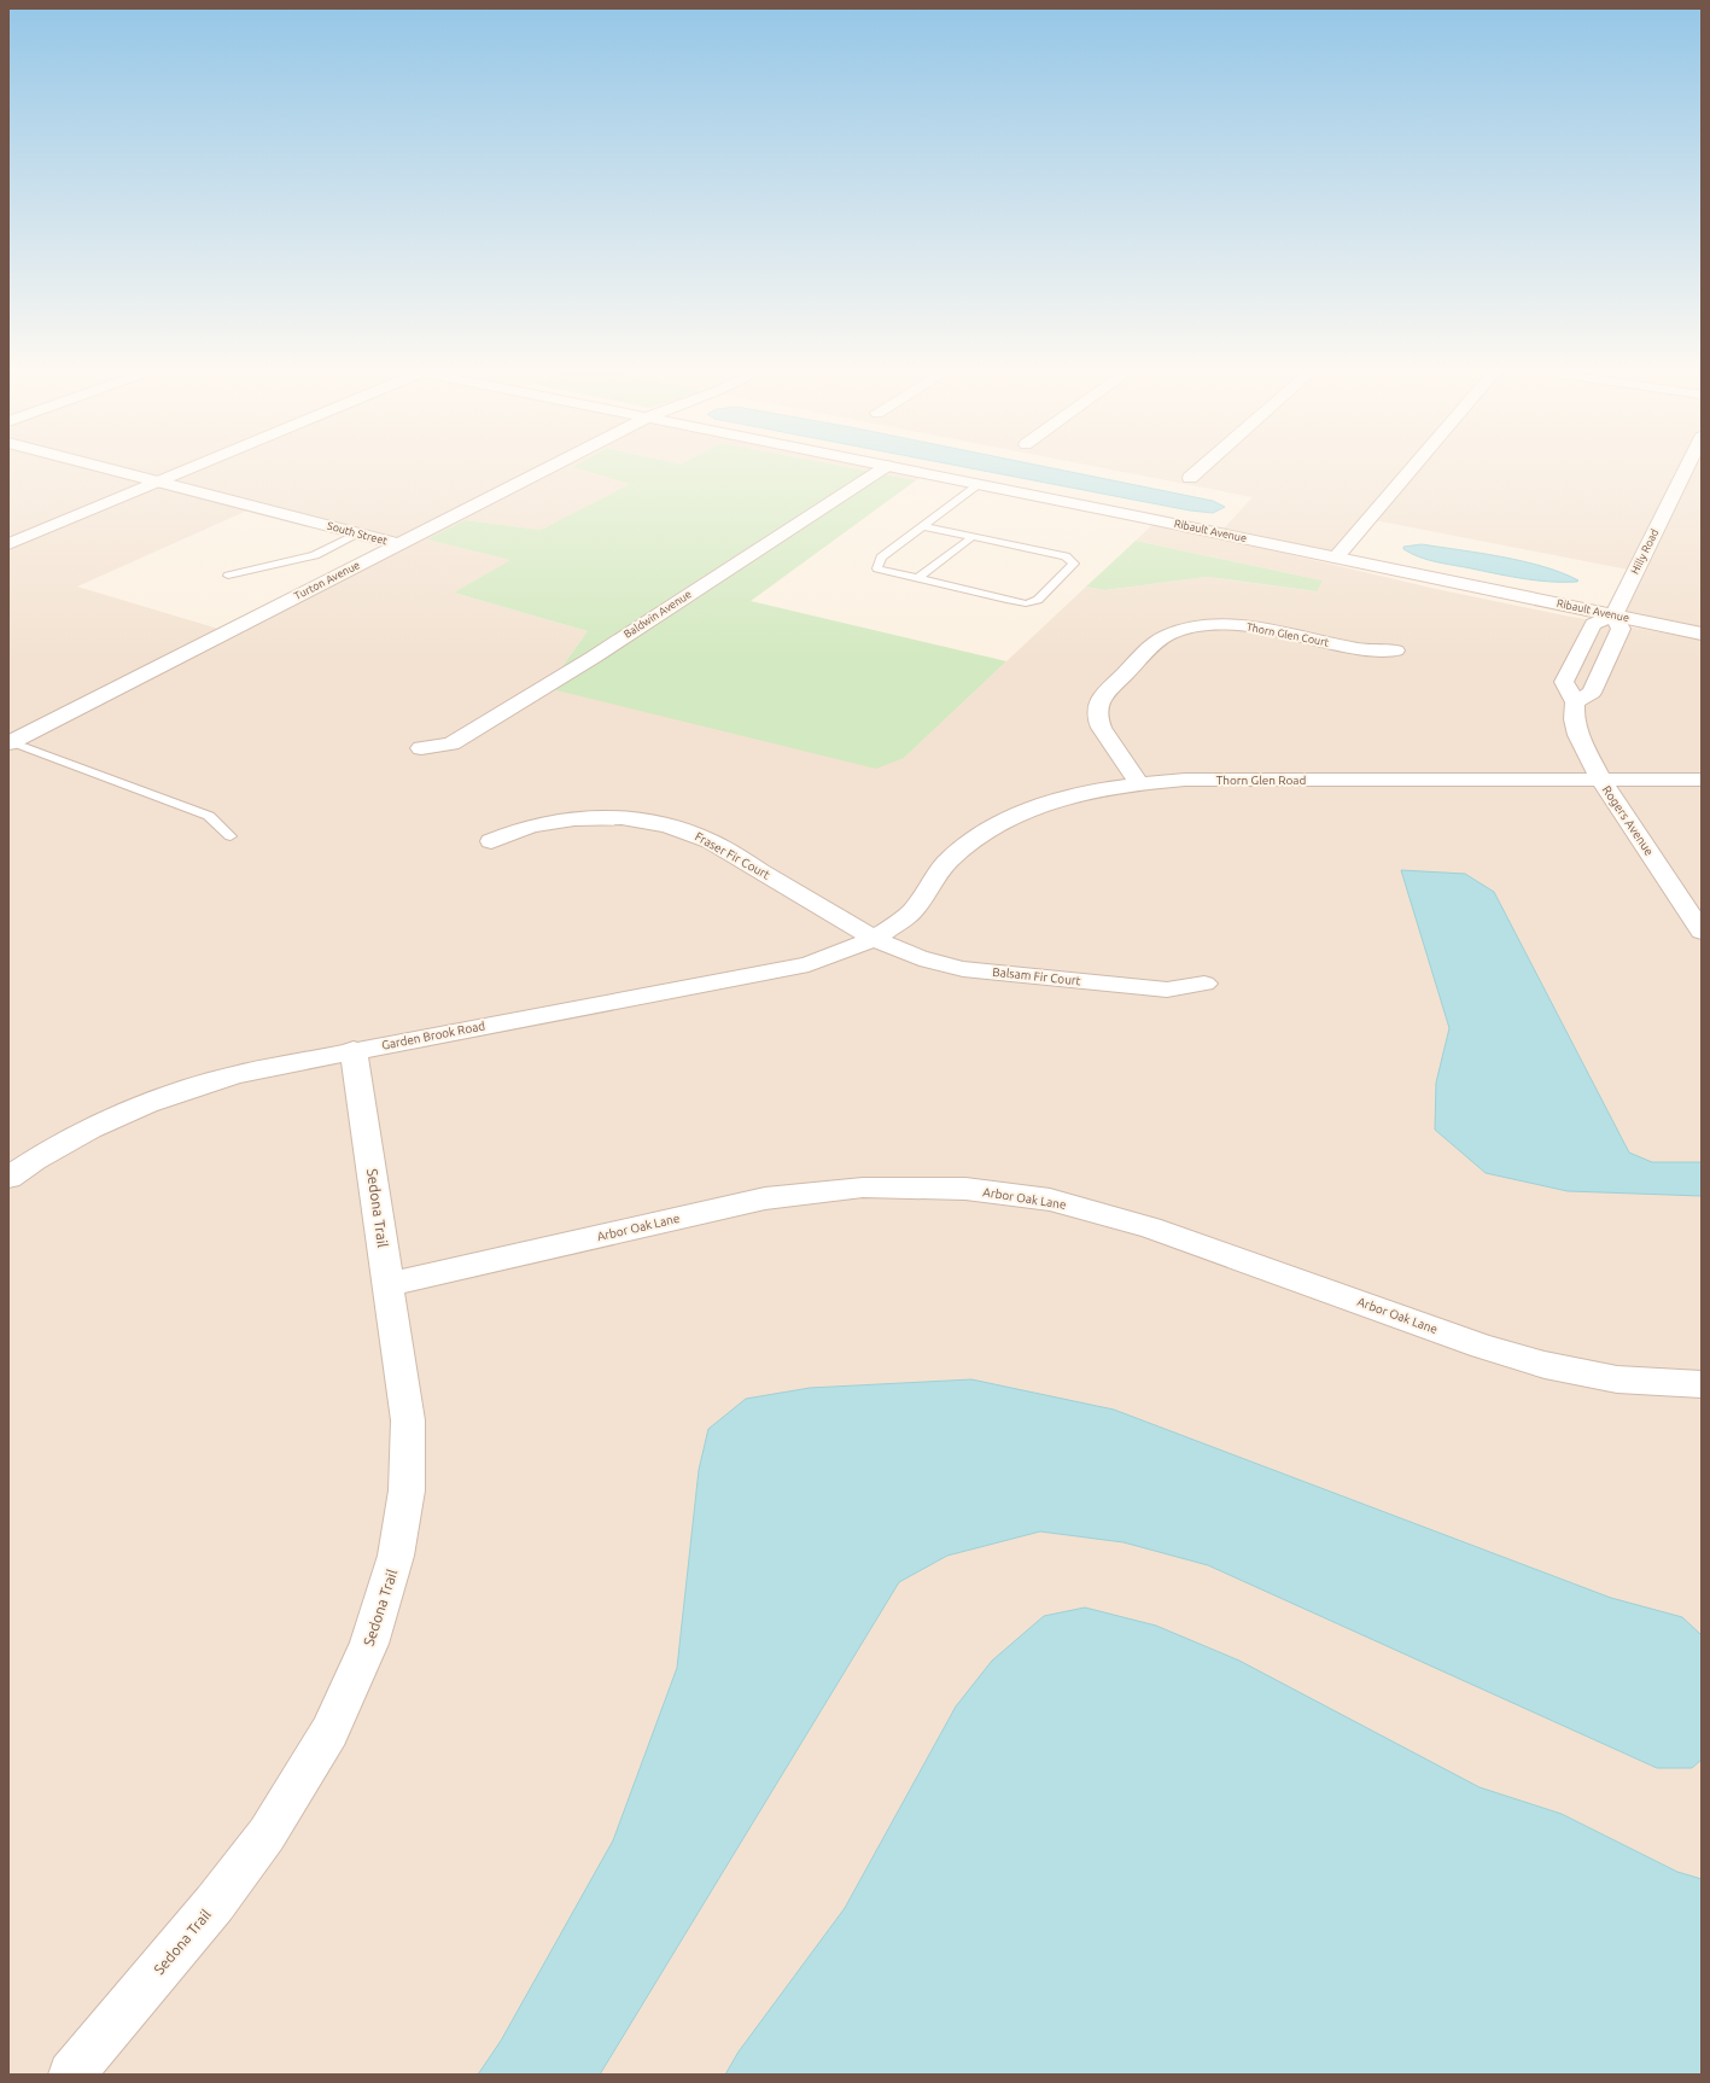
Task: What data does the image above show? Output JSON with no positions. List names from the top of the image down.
{
  "streets": {
    "street": [
      "Ribault Avenue",
      "South Street",
      "Hilly Road",
      "Turton Avenue",
      "Baldwin Avenue",
      "Thorn Glen Court",
      "Thorn Glen Road",
      "Rogers Avenue",
      "Fraser Fir Court",
      "Balsam Fir Court",
      "Garden Brook Road",
      "Arbor Oak Lane",
      "Sedona Trail"
    ]
  },
  "crossings": [
    ["Ribault Avenue", "Hilly Road"],
    ["Ribault Avenue", "Rogers Avenue"],
    ["South Street", "Turton Avenue"],
    ["Hilly Road", "Rogers Avenue"],
    ["Thorn Glen Court", "Thorn Glen Road"],
    ["Thorn Glen Road", "Rogers Avenue"],
    ["Thorn Glen Road", "Fraser Fir Court"],
    ["Thorn Glen Road", "Balsam Fir Court"],
    ["Thorn Glen Road", "Garden Brook Road"],
    ["Fraser Fir Court", "Balsam Fir Court"],
    ["Fraser Fir Court", "Garden Brook Road"],
    ["Balsam Fir Court", "Garden Brook Road"],
    ["Garden Brook Road", "Sedona Trail"],
    ["Arbor Oak Lane", "Sedona Trail"]
  ]
}
